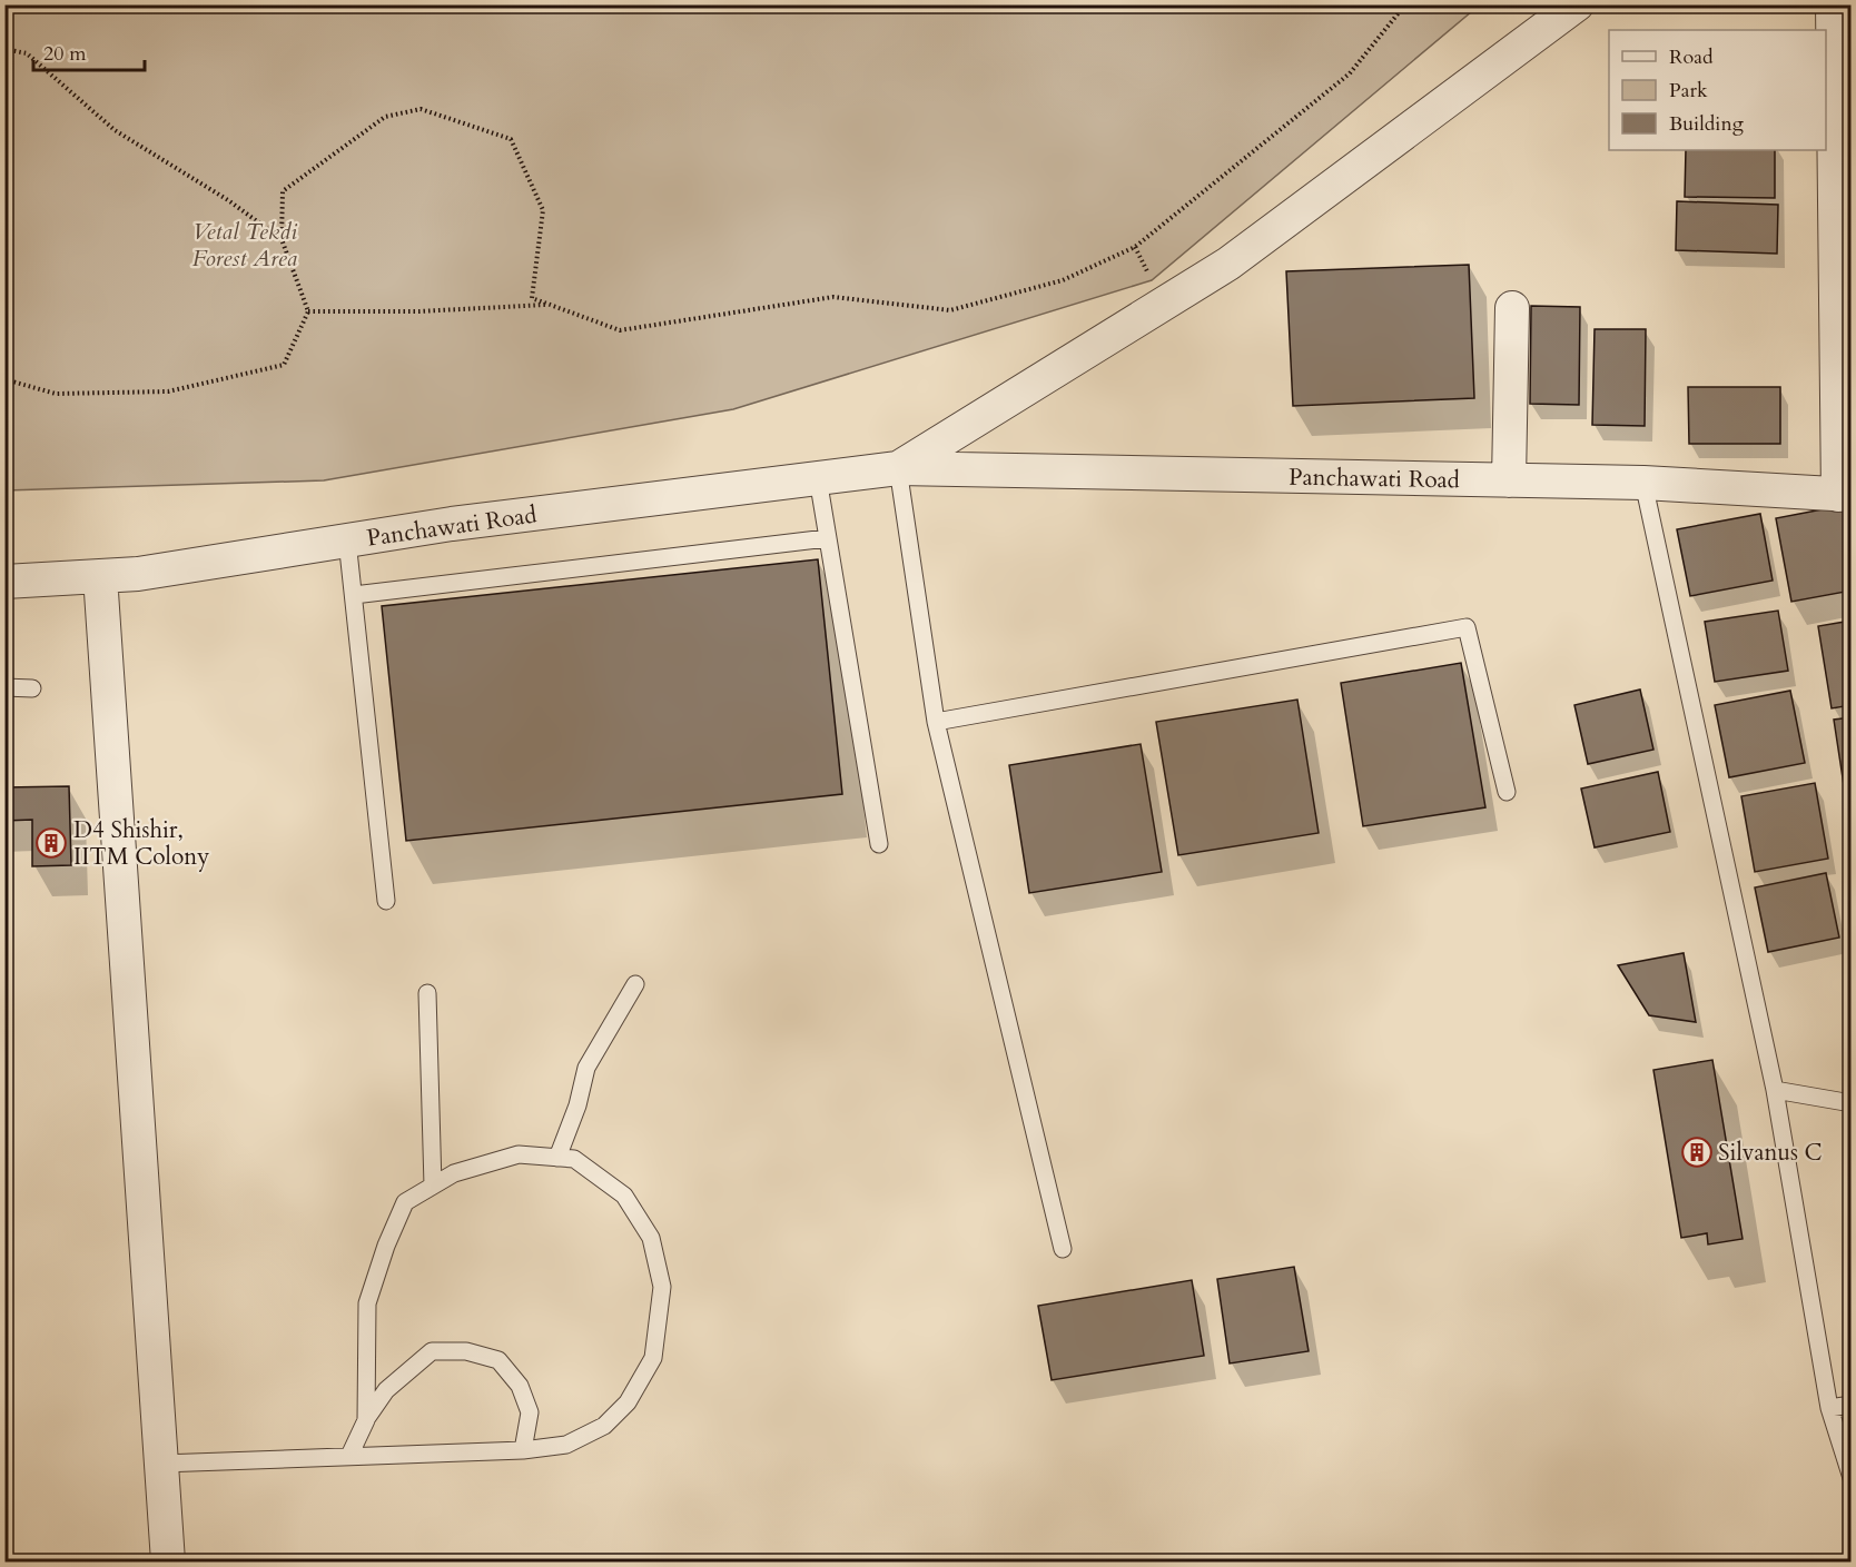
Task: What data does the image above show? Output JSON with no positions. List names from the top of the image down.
{
  "streets": {
    "street": ["Panchawati Road"]
  },
  "parks": ["Vetal Tekdi Forest Area"],
  "places": {
    "building": ["D4 Shishir, IITM Colony", "Silvanus C"]
  },
  "legend": ["Road", "Park", "Building"],
  "scale_bar": "20 m"
}
